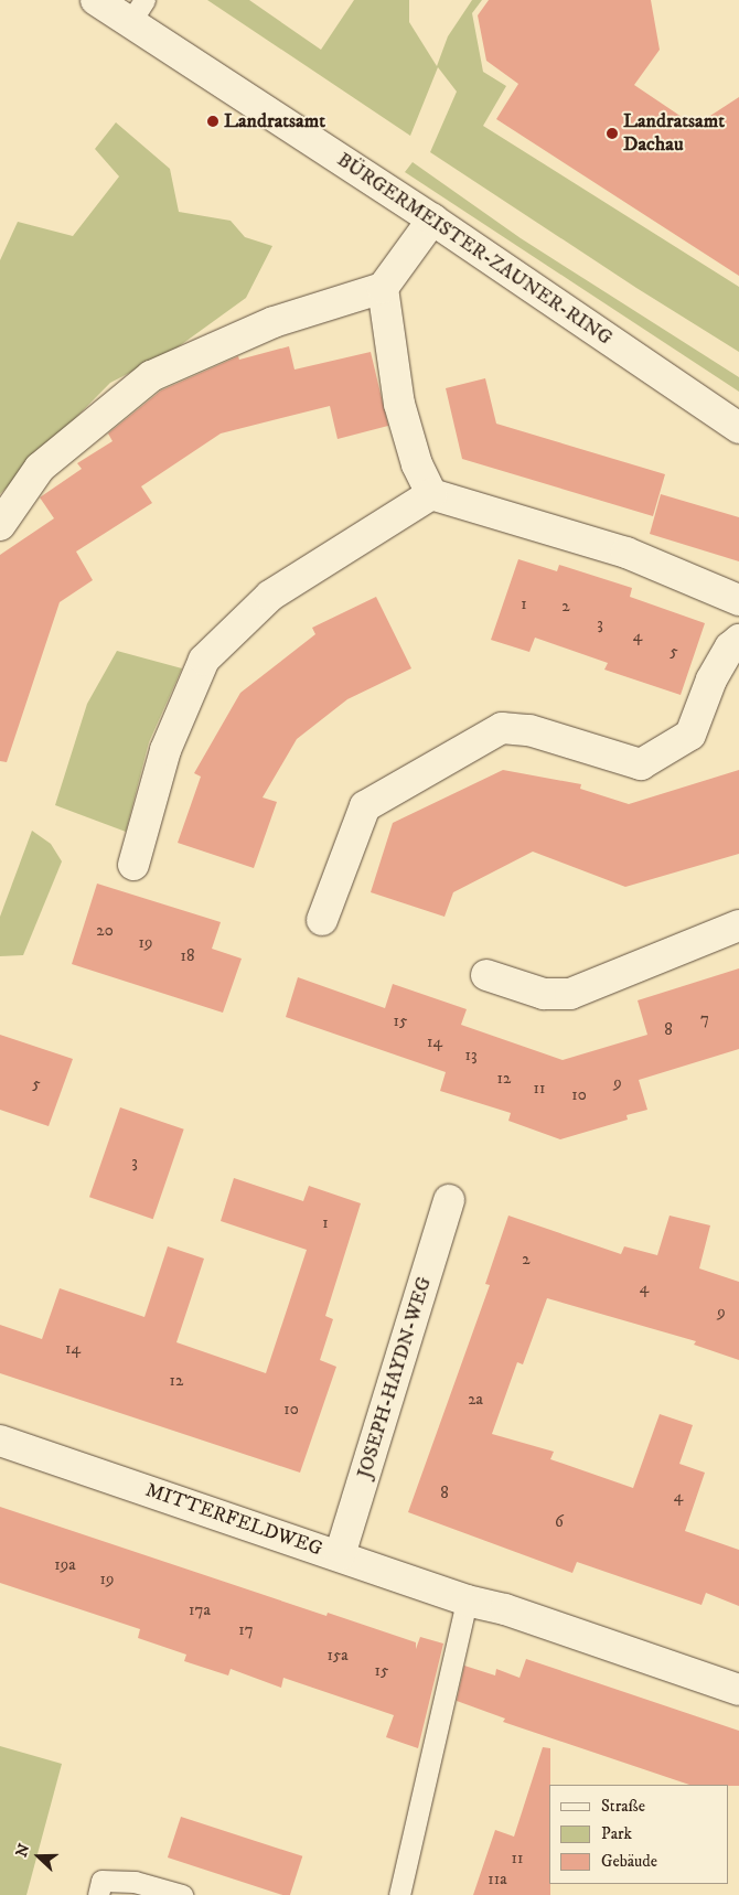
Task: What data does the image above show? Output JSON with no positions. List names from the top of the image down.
{
  "streets": {
    "street": ["BÜRGERMEISTER-ZAUNER-RING", "JOSEPH-HAYDN-WEG", "MITTERFELDWEG"]
  },
  "crossings": [
    ["JOSEPH-HAYDN-WEG", "MITTERFELDWEG"]
  ],
  "places": ["Landratsamt", "Landratsamt Dachau"],
  "house_numbers": [
    "1",
    "2",
    "3",
    "4",
    "5",
    "20",
    "19",
    "18",
    "7",
    "15",
    "8",
    "14",
    "13",
    "12",
    "9",
    "5",
    "11",
    "10",
    "3",
    "1",
    "2",
    "4",
    "9",
    "14",
    "12",
    "2a",
    "10",
    "8",
    "4",
    "6",
    "19a",
    "19",
    "17a",
    "17",
    "15a",
    "15",
    "11",
    "11a"
  ],
  "legend": ["Straße", "Park", "Gebäude"],
  "north": "left"
}
